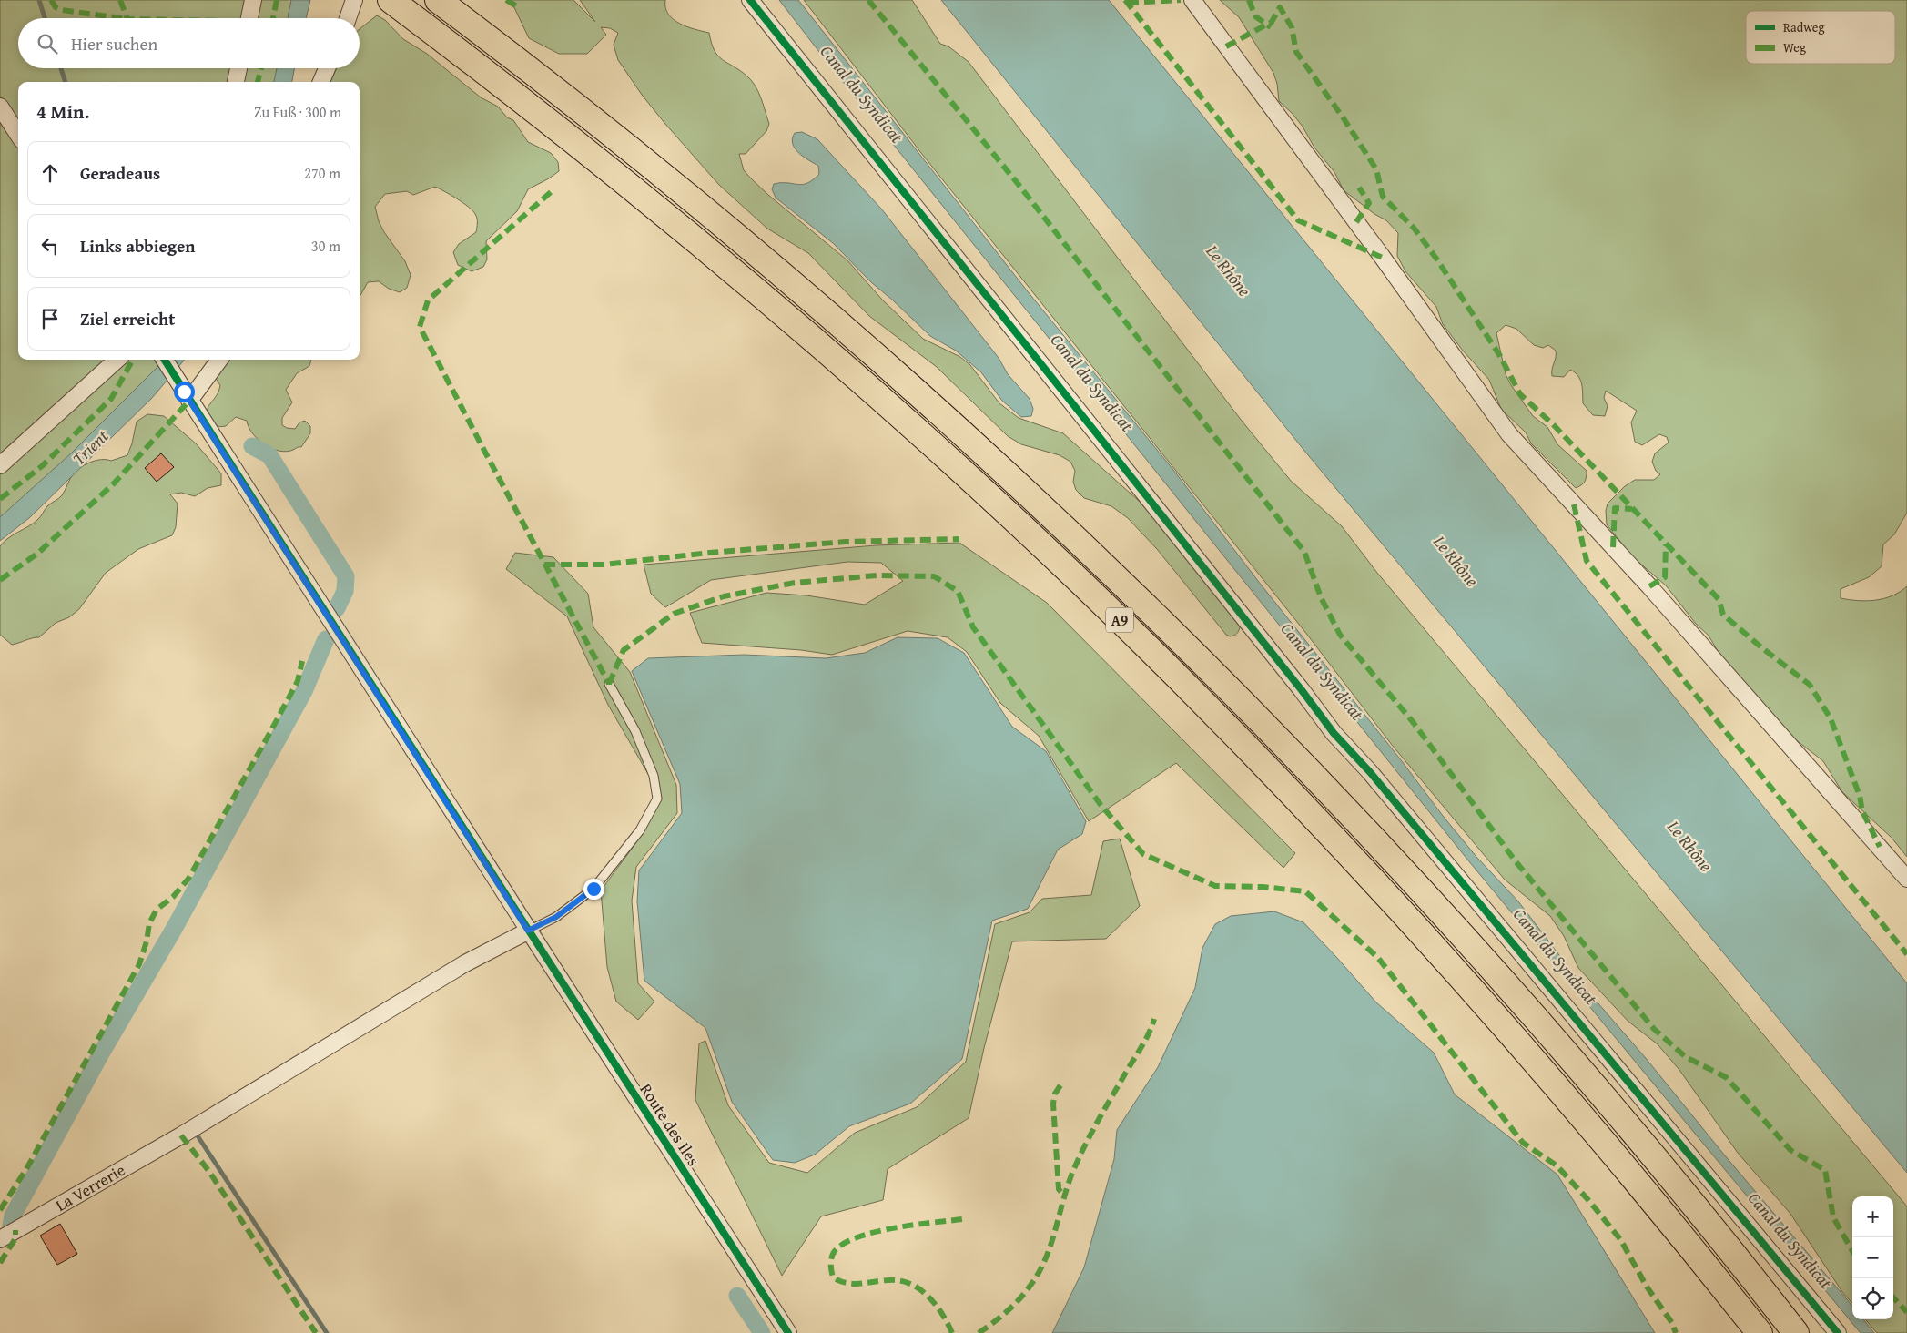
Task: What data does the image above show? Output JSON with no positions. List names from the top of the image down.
{
  "streets": {
    "highway": ["A9"],
    "street": ["Route des Iles", "La Verrerie"]
  },
  "crossings": [
    ["Route des Iles", "La Verrerie"]
  ],
  "water": ["Canal du Syndicat", "Le Rhône", "Trient"],
  "legend": ["Radweg", "Weg"],
  "page": {
    "search": "Hier suchen",
    "heading": ["4 Min.", "Zu Fuß · 300 m"],
    "list": [
      ["Geradeaus", "270 m"],
      ["Links abbiegen", "30 m"],
      "Ziel erreicht"
    ],
    "map_buttons": ["+", "−"]
  }
}
